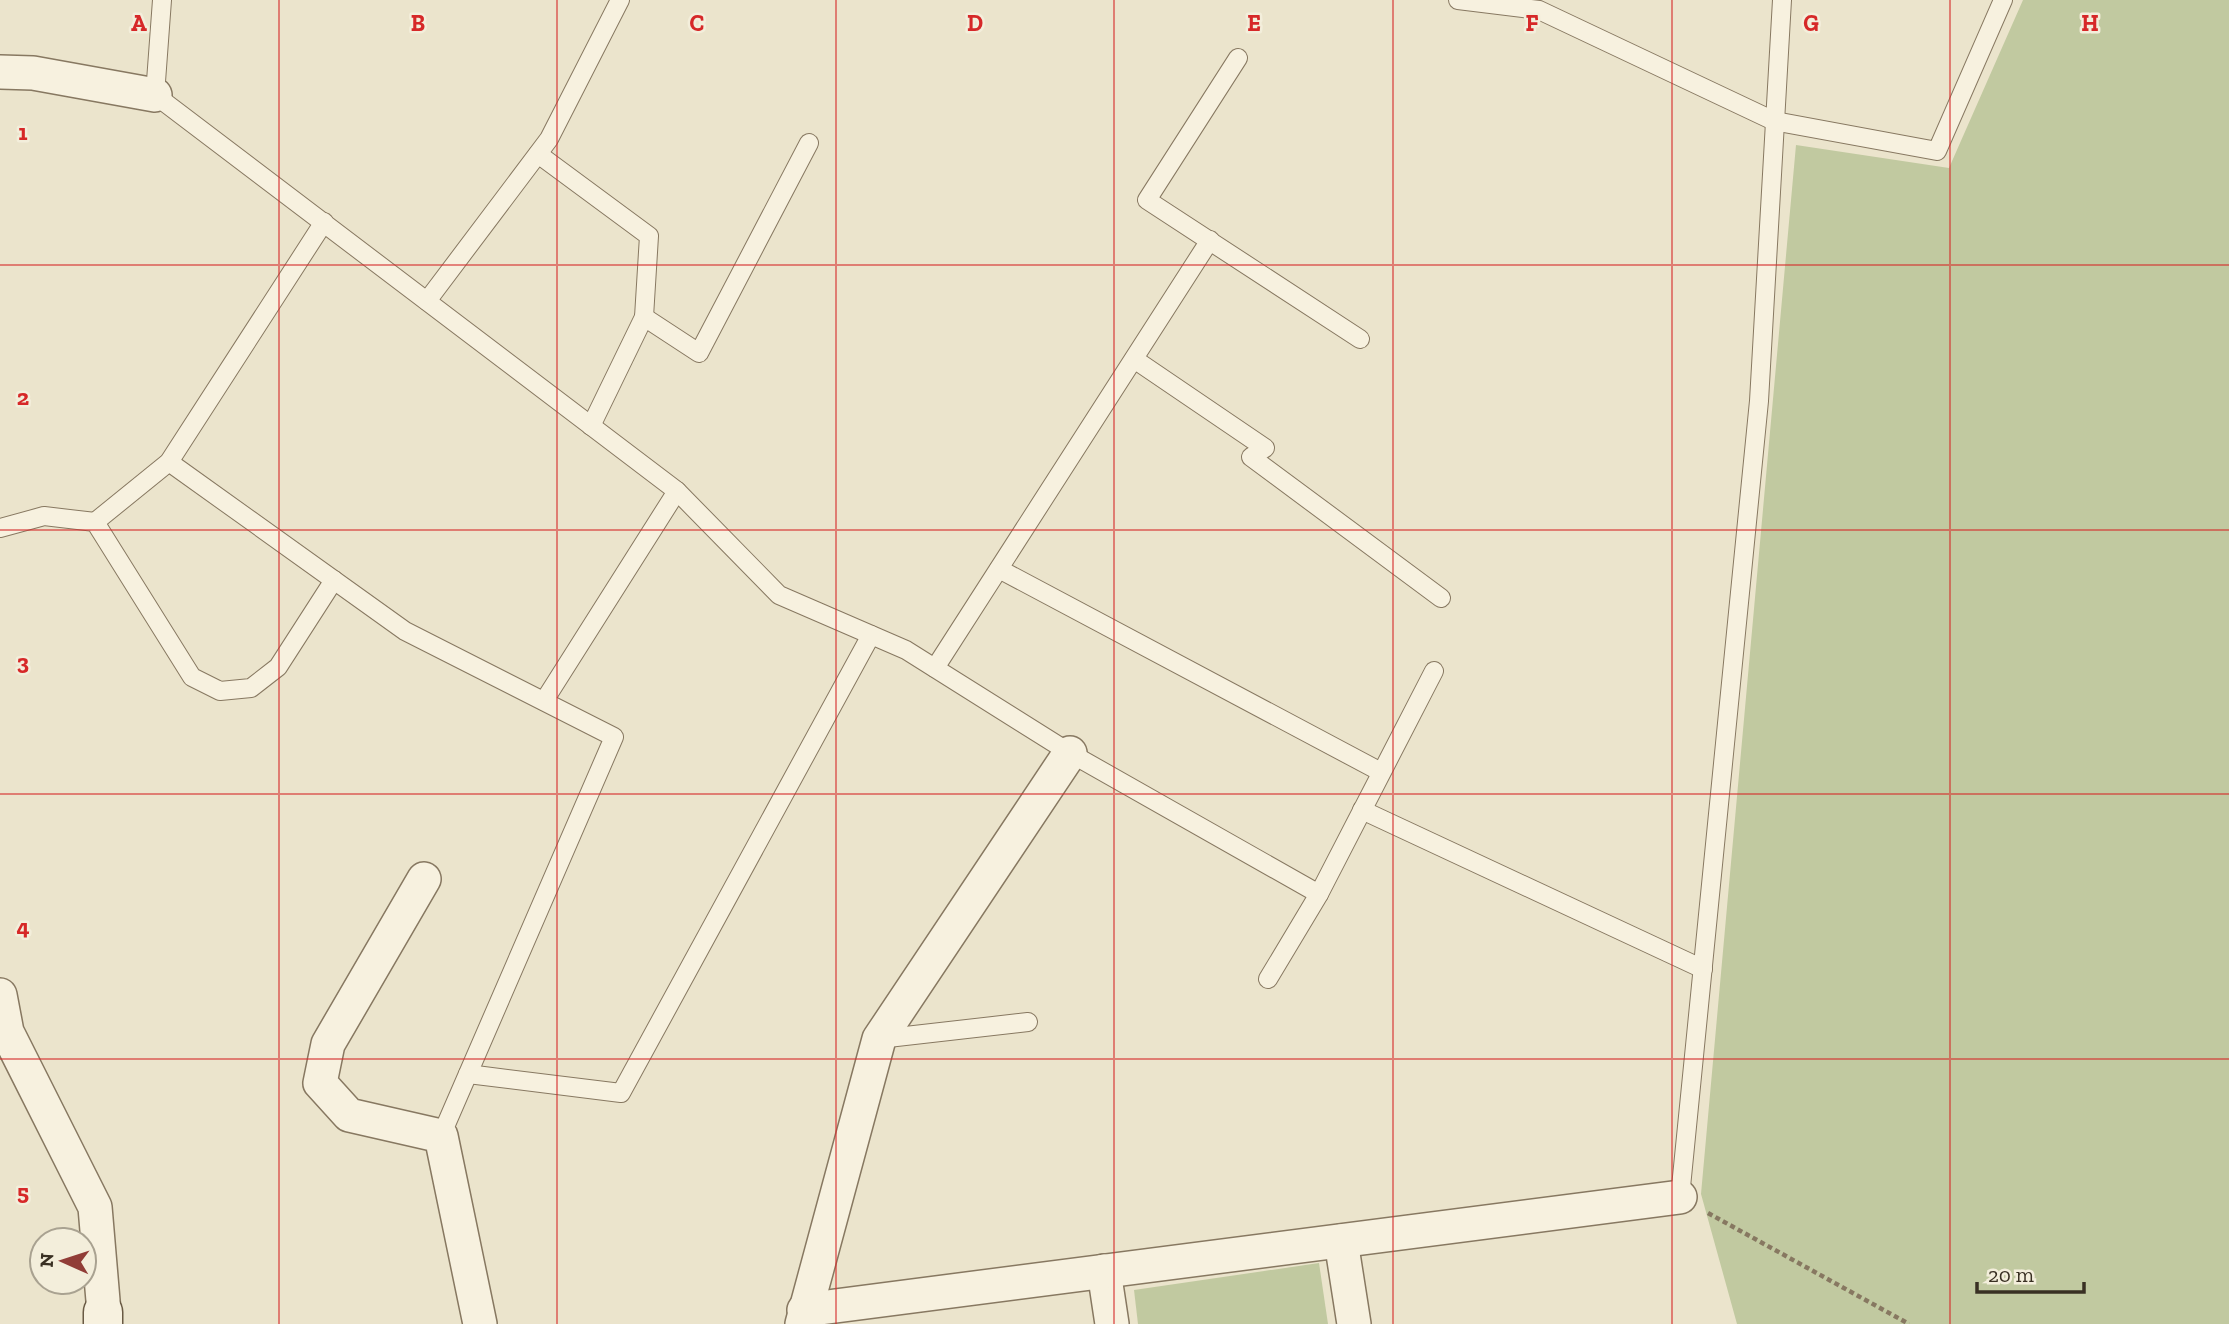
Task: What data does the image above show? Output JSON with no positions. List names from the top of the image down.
{
  "scale_bar": "20 m",
  "north": "left",
  "grid": {
    "columns": [
      "A",
      "B",
      "C",
      "D",
      "E",
      "F",
      "G",
      "H"
    ],
    "rows": [
      "1",
      "2",
      "3",
      "4",
      "5"
    ]
  }
}
